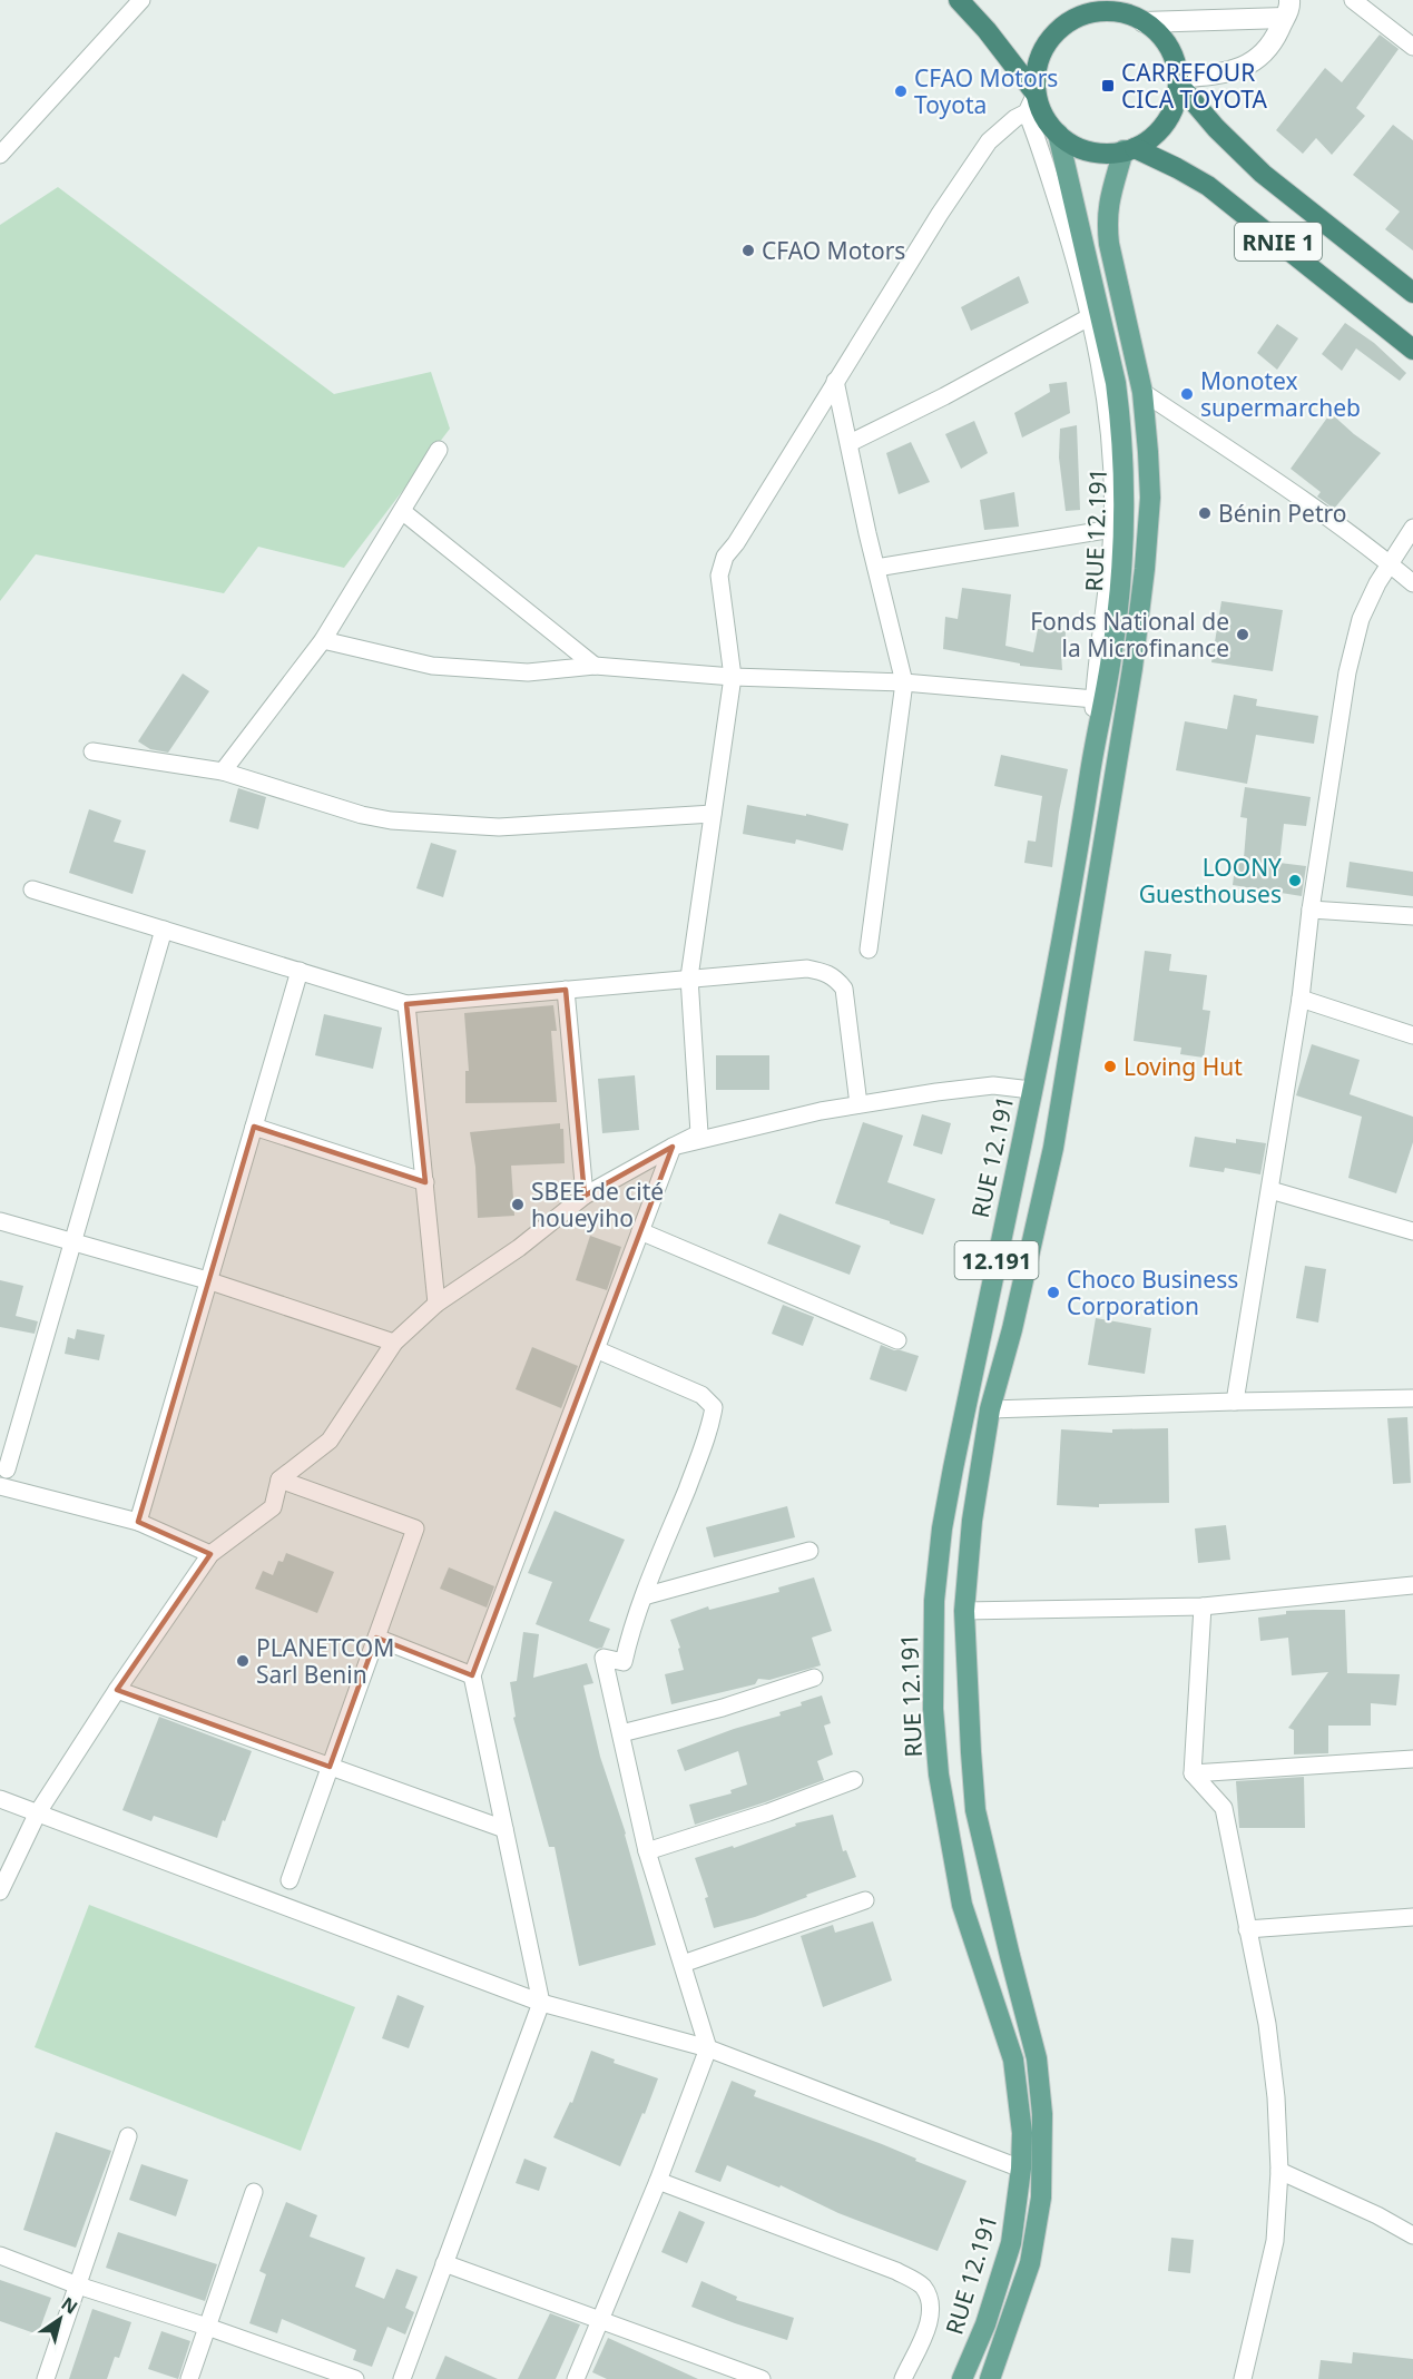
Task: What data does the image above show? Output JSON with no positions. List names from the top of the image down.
{
  "streets": {
    "highway": ["RNIE 1"],
    "main road": ["RUE 12.191", "12.191"]
  },
  "crossings": [
    ["RNIE 1", "RUE 12.191"]
  ],
  "places": {
    "transit": ["CARREFOUR CICA TOYOTA"],
    "other": [
      "CFAO Motors Toyota",
      "CFAO Motors",
      "Monotex supermarcheb",
      "Bénin Petro",
      "Fonds National de la Microfinance",
      "LOONY Guesthouses",
      "Loving Hut",
      "SBEE de cité houeyiho",
      "Choco Business Corporation",
      "PLANETCOM Sarl Benin"
    ]
  },
  "north": "top right"
}
